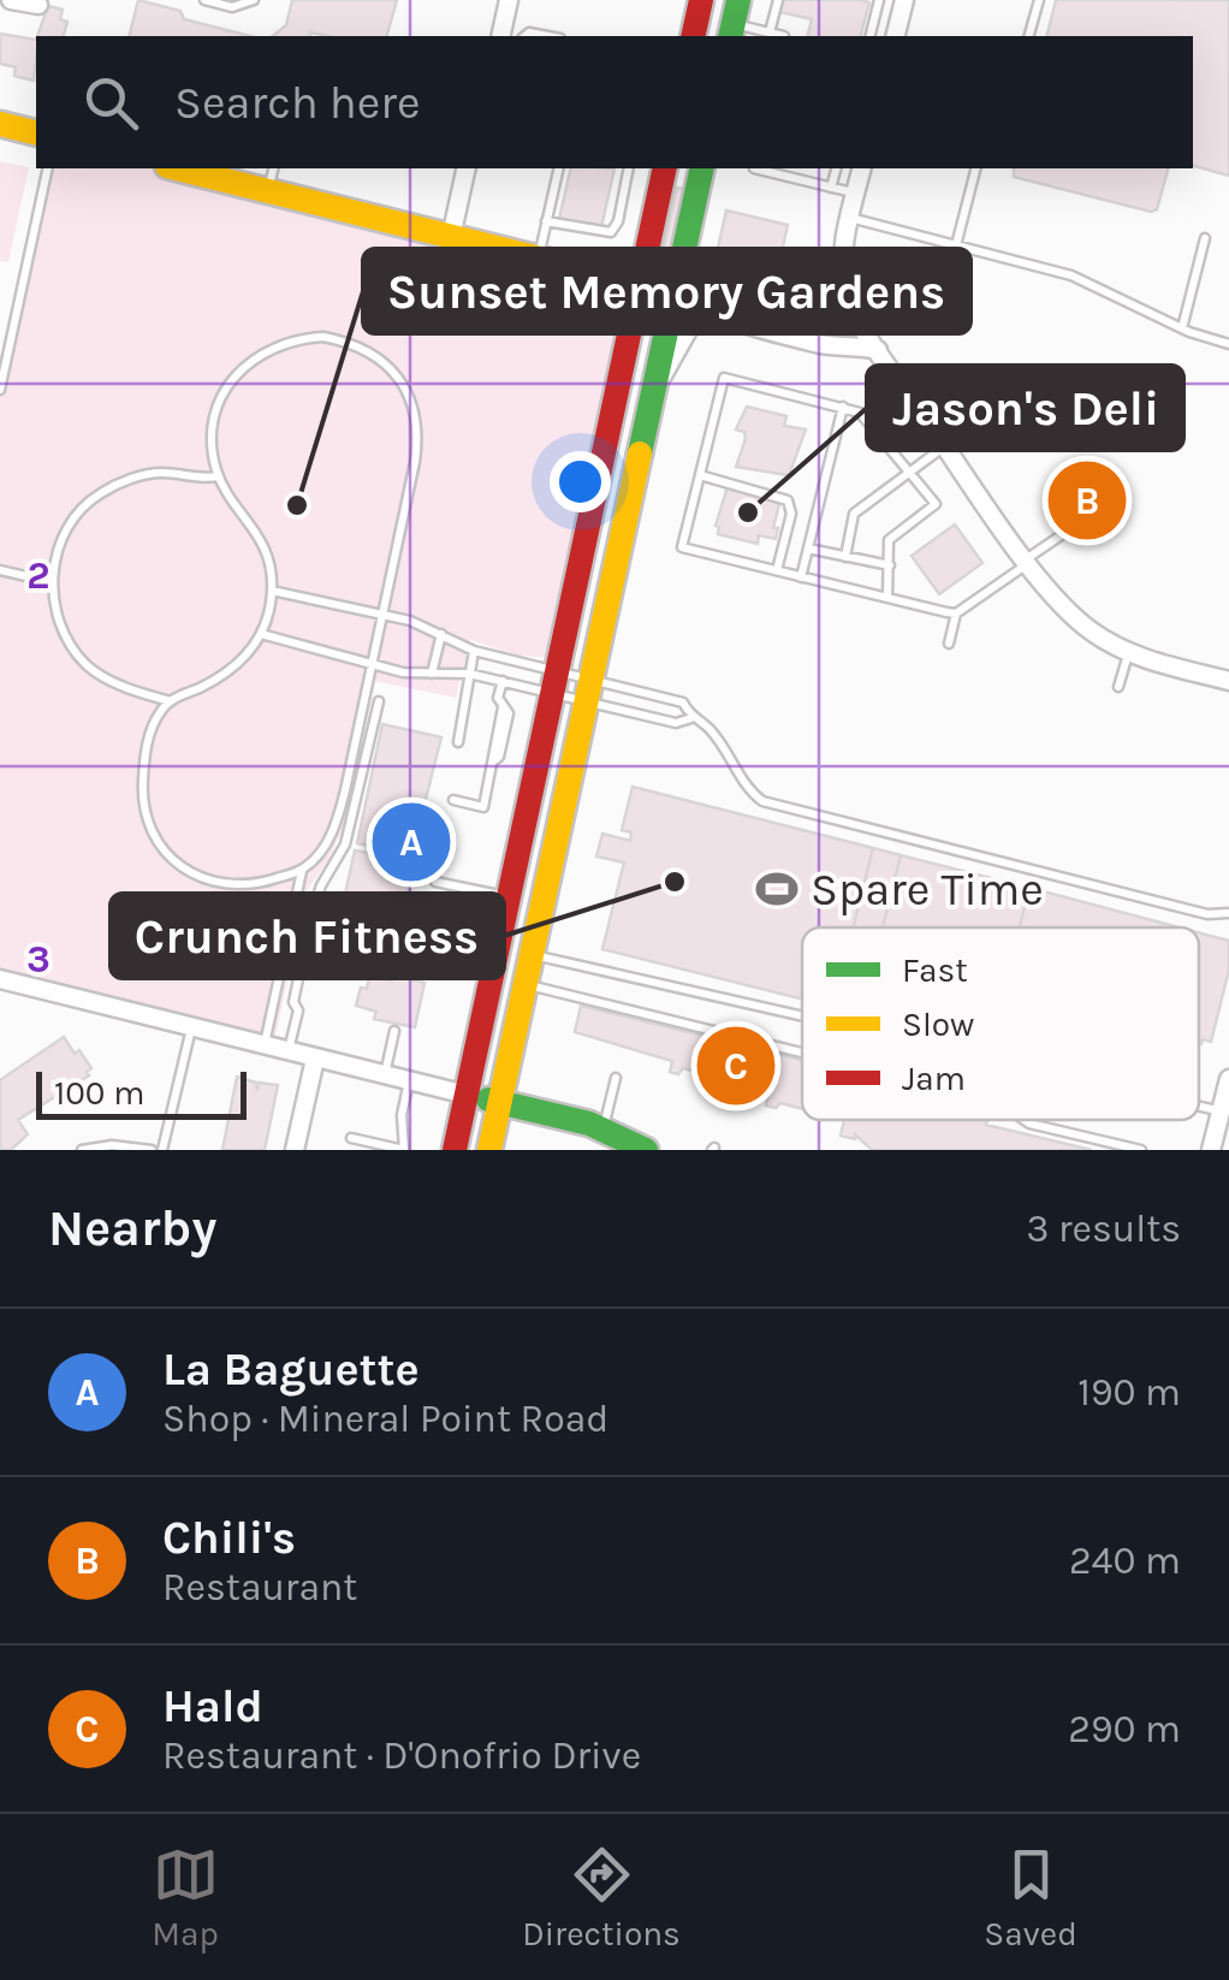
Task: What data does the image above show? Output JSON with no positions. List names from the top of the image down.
{
  "places": {
    "other": ["Sunset Memory Gardens", "Jason's Deli", "Crunch Fitness"],
    "sports": ["Spare Time"]
  },
  "legend": ["Fast", "Slow", "Jam"],
  "scale_bar": "100 m",
  "page": {
    "search": "Search here",
    "pins": ["B", "A", "C"],
    "scale": "100 m",
    "heading": ["Nearby", "3 results"],
    "list": [
      {
        "mark": "A",
        "name": "La Baguette",
        "note": "Shop · Mineral Point Road",
        "value": "190 m"
      },
      {
        "mark": "B",
        "name": "Chili's",
        "note": "Restaurant",
        "value": "240 m"
      },
      {
        "mark": "C",
        "name": "Hald",
        "note": "Restaurant · D'Onofrio Drive",
        "value": "290 m"
      }
    ],
    "nav": ["Map", "Directions", "Saved"]
  },
  "grid": {
    "rows": ["2", "3"]
  }
}
